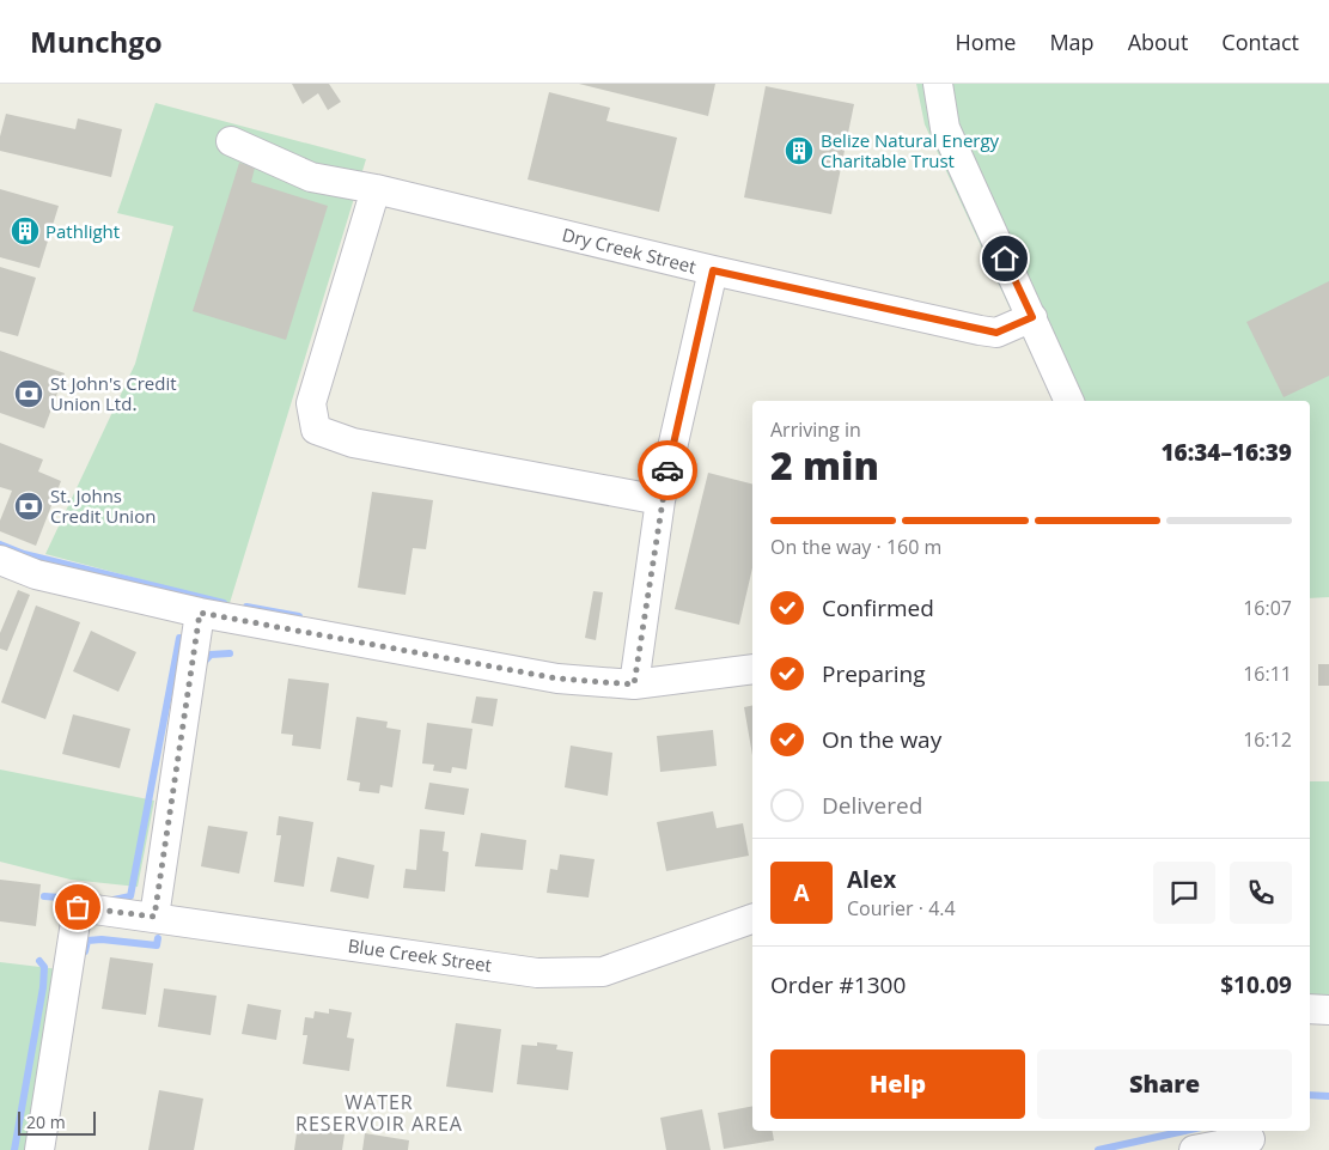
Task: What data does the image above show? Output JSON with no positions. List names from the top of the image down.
{
  "streets": {
    "street": ["Dry Creek Street", "Blue Creek Street"]
  },
  "districts": ["WATER RESERVOIR AREA"],
  "places": {
    "building": ["Belize Natural Energy Charitable Trust", "Pathlight"],
    "bank": ["St John's Credit Union Ltd.", "St. Johns Credit Union"]
  },
  "scale_bar": "20 m",
  "page": {
    "header": "Munchgo",
    "nav": [
      "Home",
      "Map",
      "About",
      "Contact"
    ],
    "heading": ["2 min", "Arriving in", "16:34–16:39"],
    "panel": [
      "Alex",
      "Courier · 4.4",
      "Order #1300",
      "$10.09"
    ],
    "bar": "On the way · 160 m",
    "list": [
      ["Confirmed", "16:07"],
      ["Preparing", "16:11"],
      ["On the way", "16:12"],
      "Delivered"
    ],
    "round": "A",
    "buttons": ["Help", "Share"],
    "scale": "20 m"
  }
}
